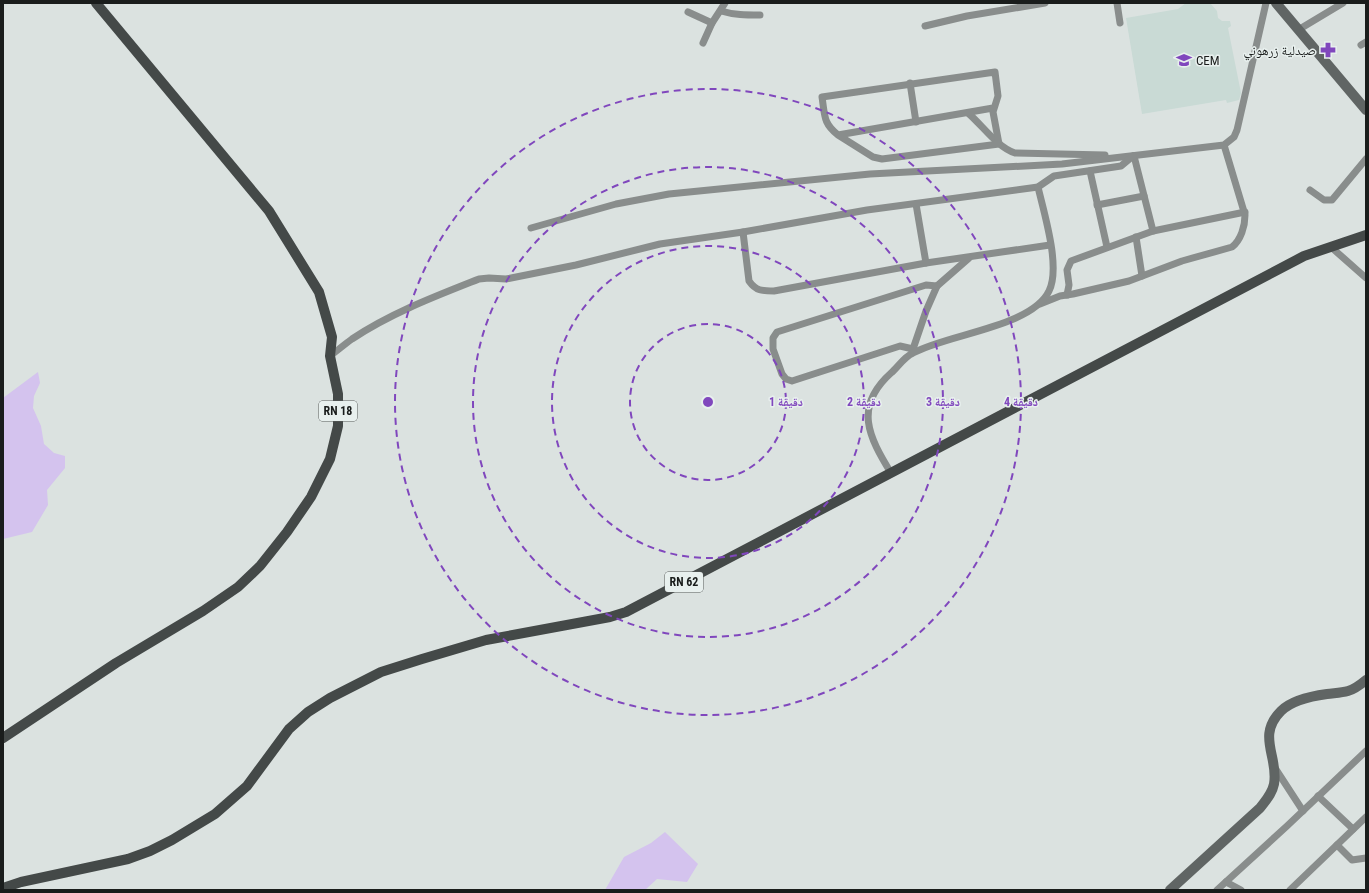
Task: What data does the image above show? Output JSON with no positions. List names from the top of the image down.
{
  "streets": {
    "main road": ["RN 18", "RN 62"]
  },
  "places": {
    "pharmacy": ["صيدلية زرهوني"],
    "school or university": ["CEM"]
  },
  "rings": [
    "1 دقيقة",
    "2 دقيقة",
    "3 دقيقة",
    "4 دقيقة"
  ]
}
